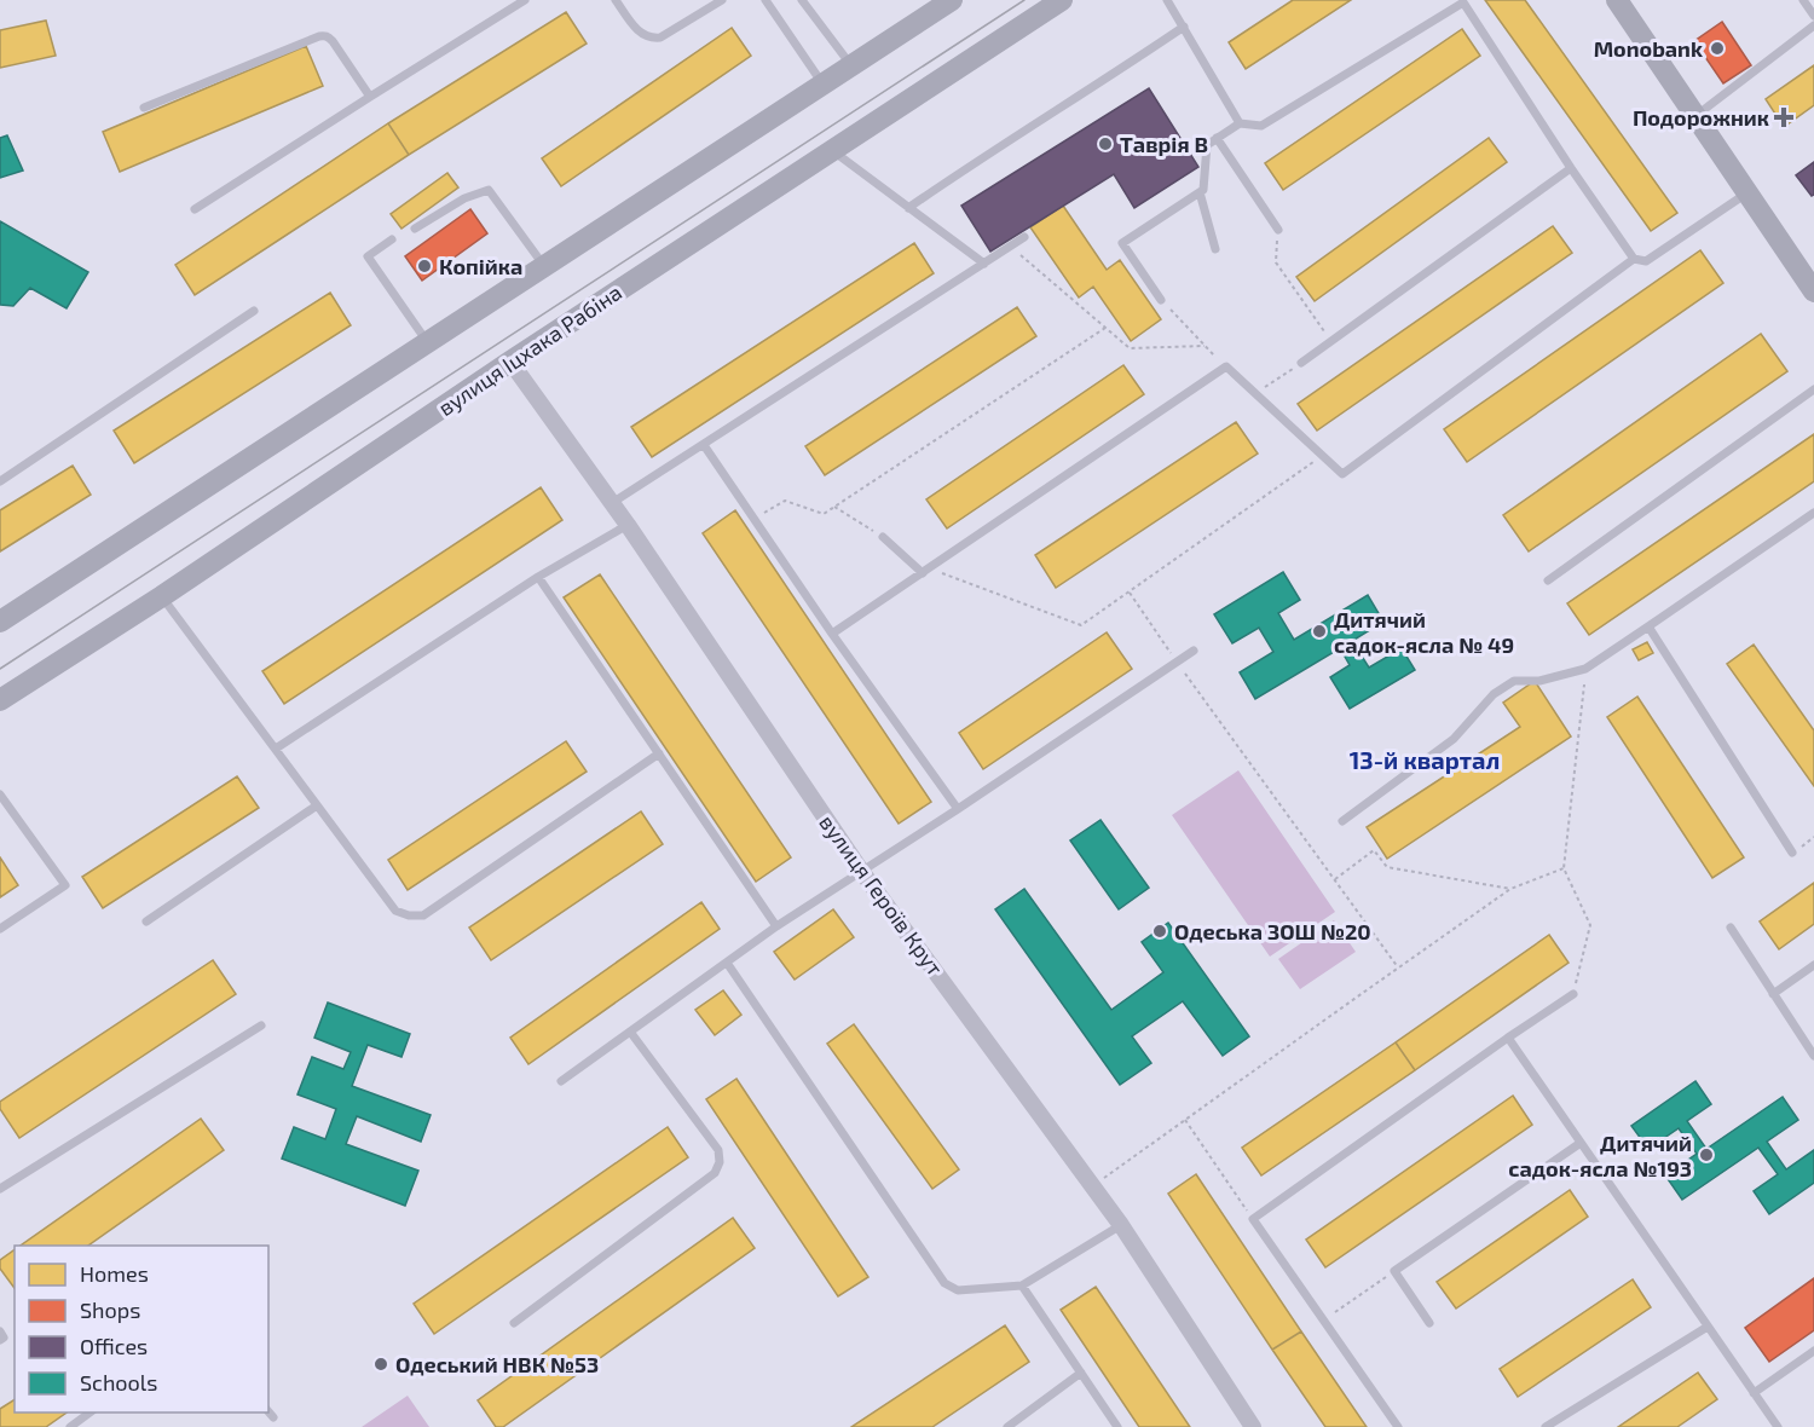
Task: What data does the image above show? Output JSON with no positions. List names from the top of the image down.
{
  "streets": {
    "main road": ["вулиця Іцхака Рабіна"],
    "street": ["вулиця Героїв Крут"]
  },
  "crossings": [
    ["вулиця Іцхака Рабіна", "вулиця Героїв Крут"]
  ],
  "districts": ["13-й квартал"],
  "places": {
    "other": [
      "Monobank",
      "Таврія В",
      "Копійка",
      "Дитячий садок-ясла № 49",
      "Одеська ЗОШ №20",
      "Дитячий садок-ясла №193",
      "Одеський НВК №53"
    ],
    "health": ["Подорожник"]
  },
  "legend": [
    "Homes",
    "Shops",
    "Offices",
    "Schools"
  ]
}
